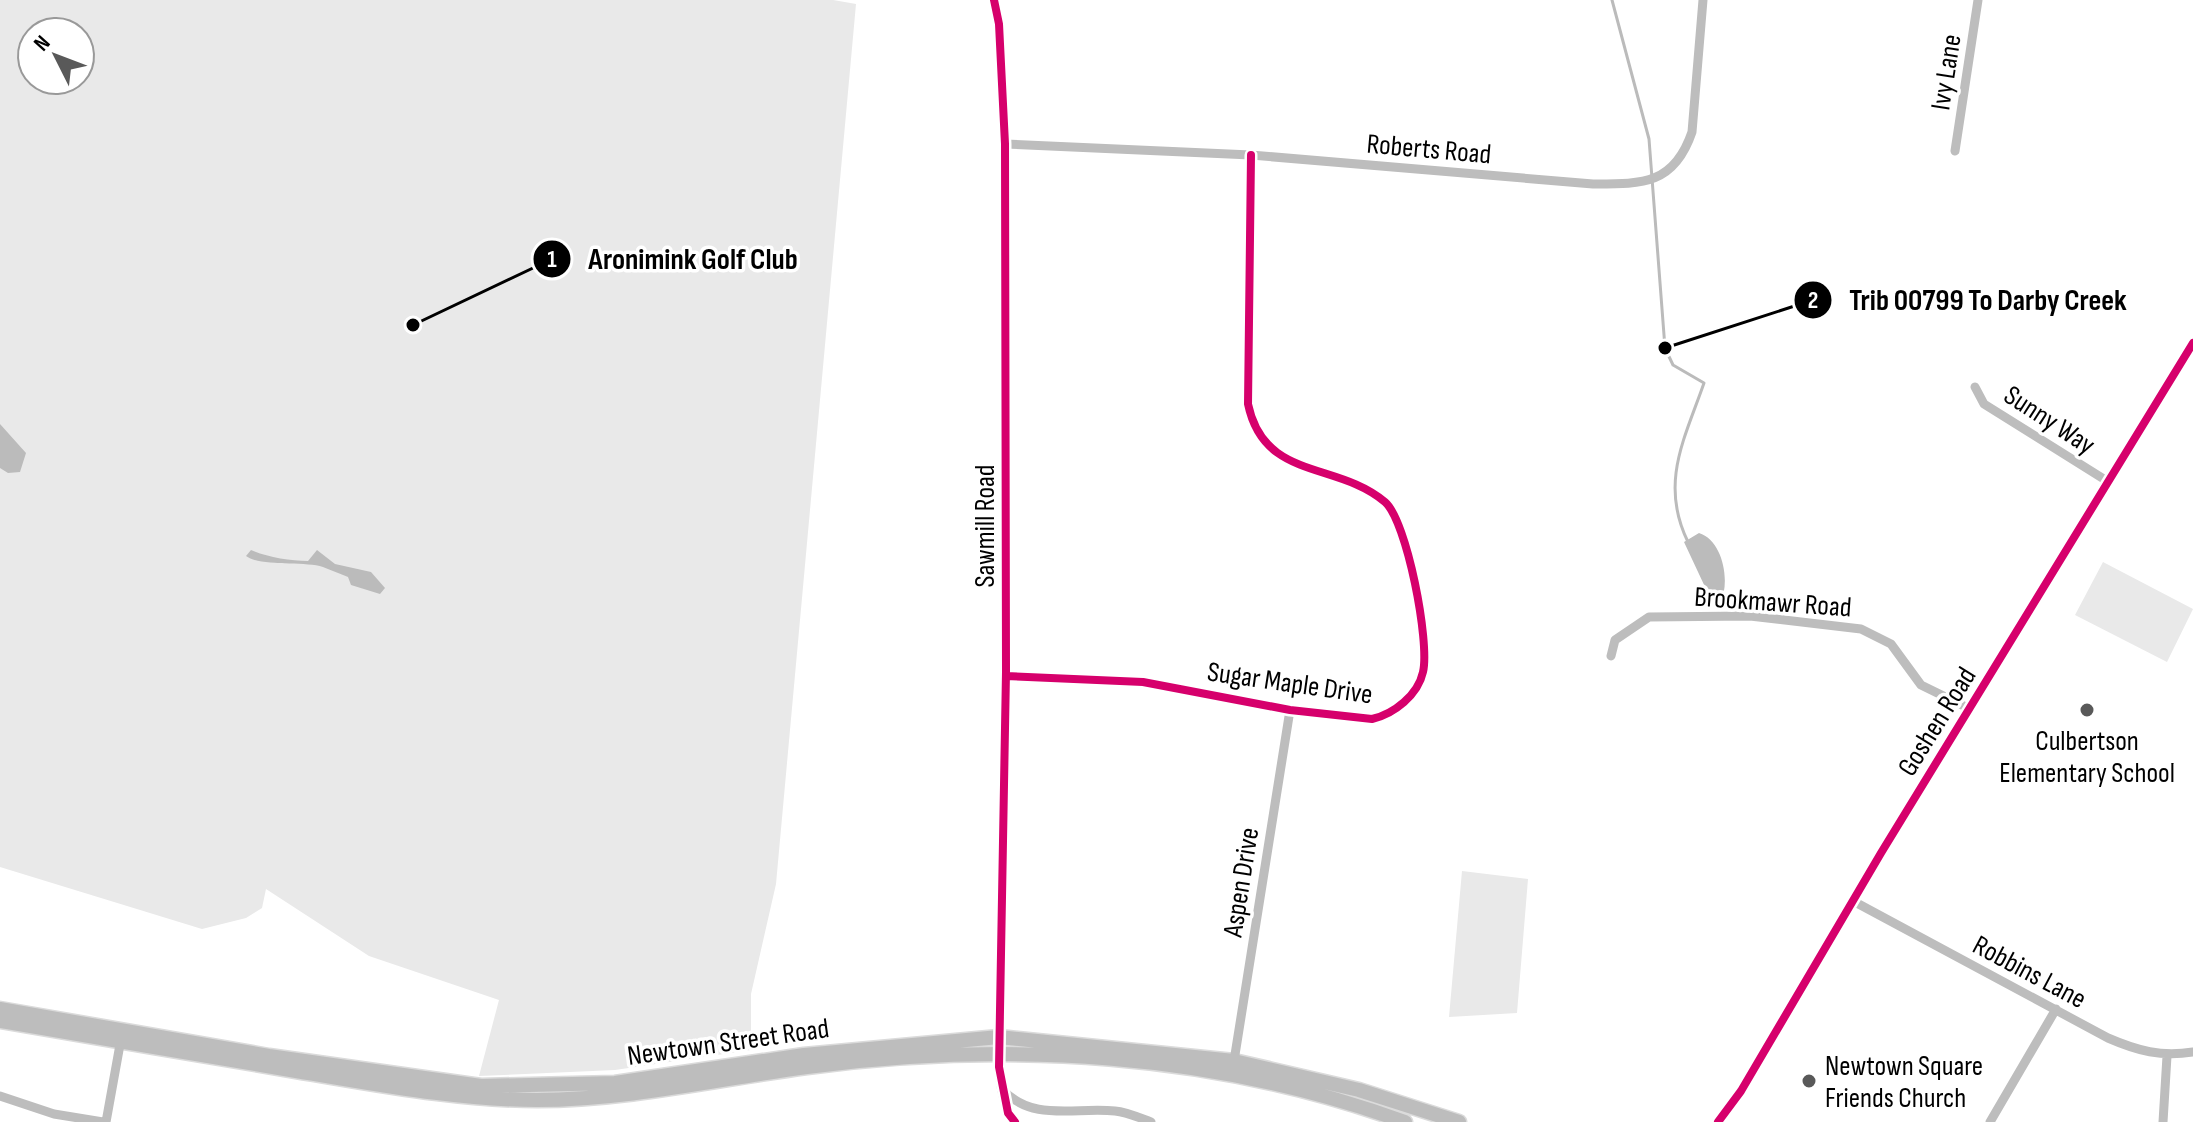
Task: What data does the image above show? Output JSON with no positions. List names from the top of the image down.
{
  "streets": {
    "main road": ["Newtown Street Road"],
    "street": [
      "Ivy Lane",
      "Roberts Road",
      "Sunny Way",
      "Sawmill Road",
      "Brookmawr Road",
      "Sugar Maple Drive",
      "Goshen Road",
      "Aspen Drive",
      "Robbins Lane"
    ]
  },
  "crossings": [
    ["Roberts Road", "Sawmill Road"],
    ["Roberts Road", "Sugar Maple Drive"],
    ["Sunny Way", "Goshen Road"],
    ["Sawmill Road", "Sugar Maple Drive"],
    ["Sawmill Road", "Newtown Street Road"],
    ["Brookmawr Road", "Goshen Road"],
    ["Sugar Maple Drive", "Aspen Drive"],
    ["Goshen Road", "Robbins Lane"],
    ["Aspen Drive", "Newtown Street Road"]
  ],
  "places": [
    "Aronimink Golf Club",
    "Trib 00799 To Darby Creek",
    "Culbertson Elementary School",
    "Newtown Square Friends Church"
  ],
  "north": "top left"
}
